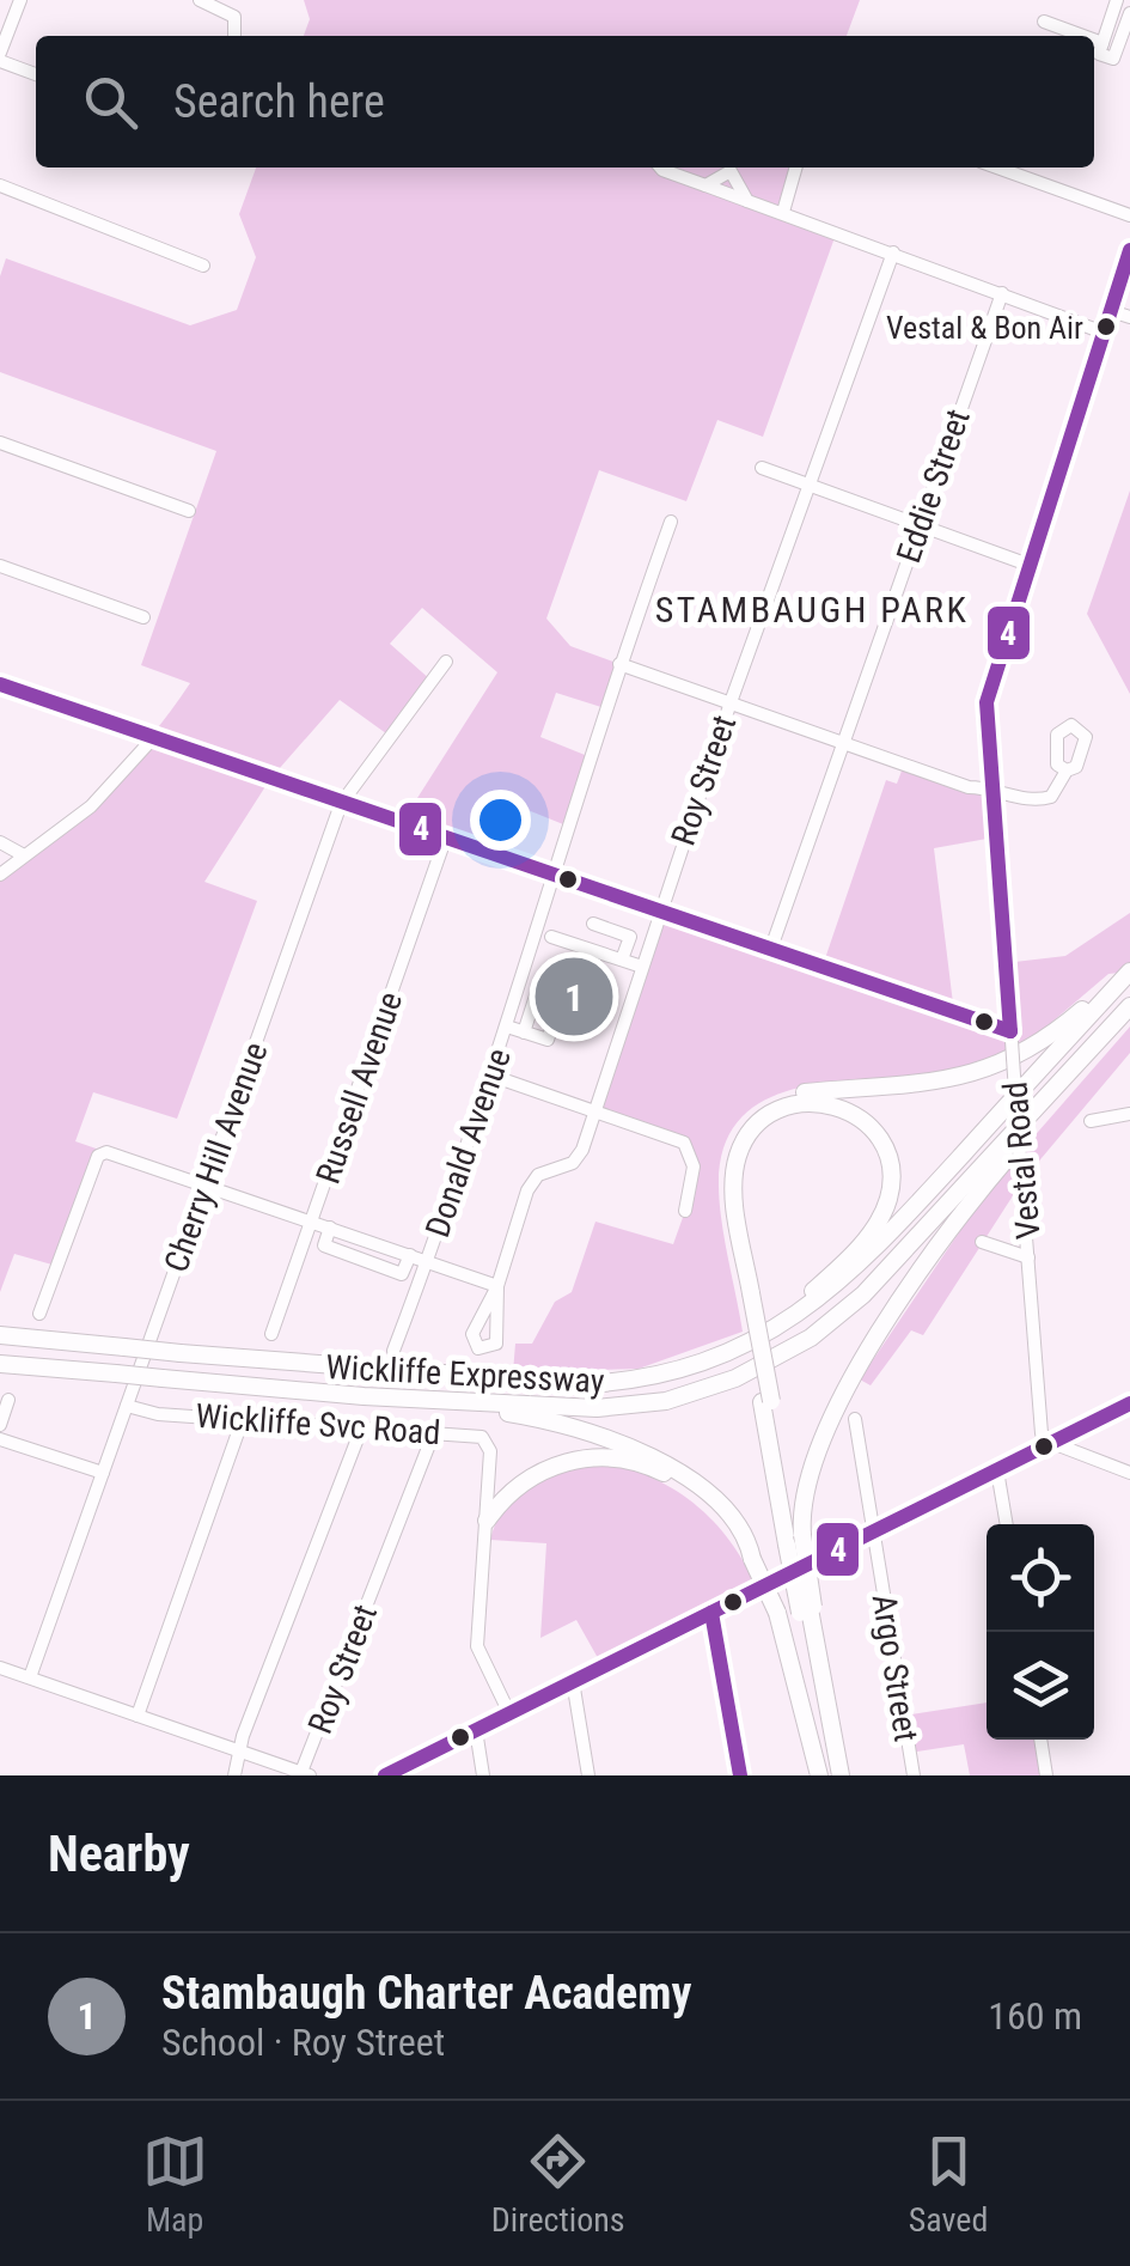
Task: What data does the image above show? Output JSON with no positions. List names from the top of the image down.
{
  "streets": {
    "highway": ["Wickliffe Expressway"],
    "street": [
      "Eddie Street",
      "Roy Street",
      "Russell Avenue",
      "Donald Avenue",
      "Cherry Hill Avenue",
      "Vestal Road",
      "Wickliffe Svc Road",
      "Argo Street"
    ]
  },
  "crossings": [
    ["Roy Street", "Donald Avenue"],
    ["Roy Street", "Wickliffe Svc Road"],
    ["Cherry Hill Avenue", "Wickliffe Svc Road"]
  ],
  "districts": ["STAMBAUGH PARK"],
  "places": ["Vestal & Bon Air"],
  "lines": ["transit line 4"],
  "page": {
    "search": "Search here",
    "pins": "1",
    "heading": "Nearby",
    "list": [
      {
        "mark": "1",
        "name": "Stambaugh Charter Academy",
        "note": "School · Roy Street",
        "value": "160 m"
      }
    ],
    "nav": ["Map", "Directions", "Saved"]
  }
}
